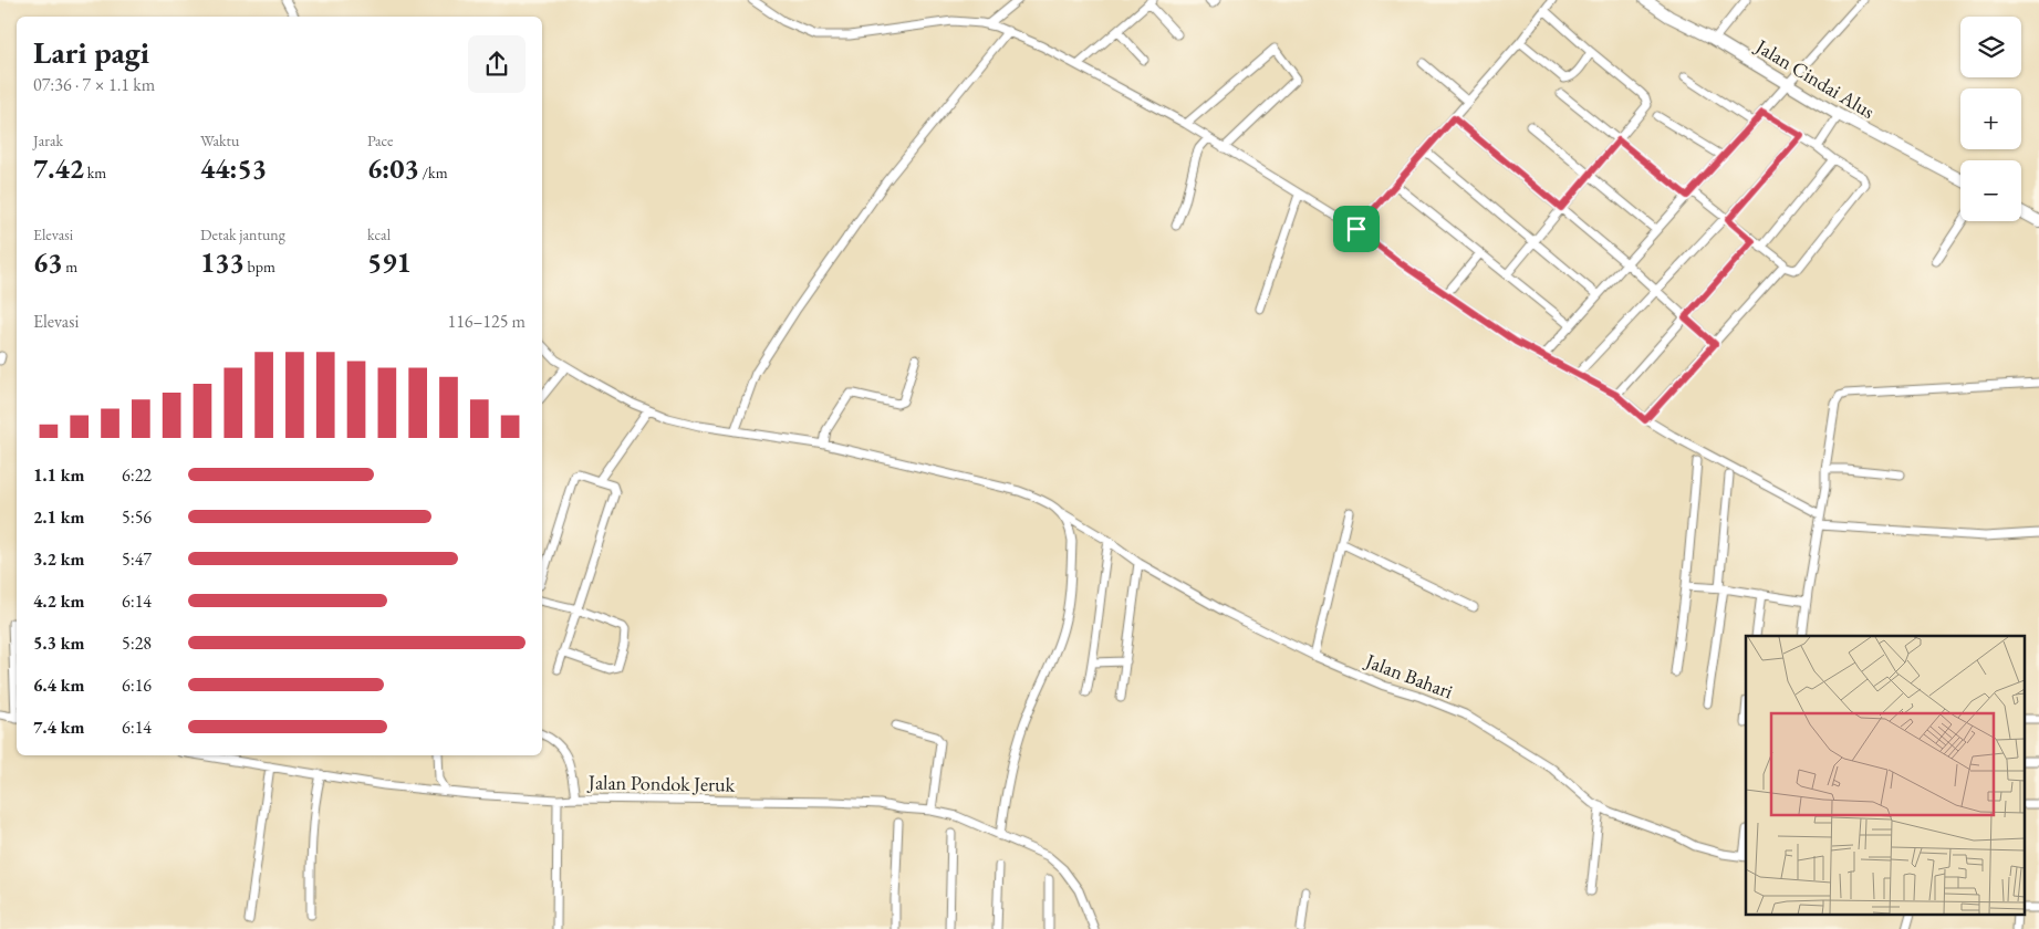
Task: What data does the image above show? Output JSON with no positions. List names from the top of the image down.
{
  "streets": {
    "street": ["Jalan Cindai Alus", "Jalan Bahari", "Jalan Pondok Jeruk"]
  },
  "page": {
    "map_buttons": ["+", "−"],
    "heading": ["Lari pagi", "07:36 · 7 × 1.1 km"],
    "stats": [
      ["Jarak", "7.42 km"],
      ["Waktu", "44:53"],
      ["Pace", "6:03 /km"],
      ["Elevasi", "63 m"],
      ["Detak jantung", "133 bpm"],
      ["kcal", "591"]
    ],
    "chart": ["Elevasi", "116–125 m"],
    "list": [
      {
        "name": "1.1 km",
        "note": "6:22"
      },
      {
        "name": "2.1 km",
        "note": "5:56"
      },
      {
        "name": "3.2 km",
        "note": "5:47"
      },
      {
        "name": "4.2 km",
        "note": "6:14"
      },
      {
        "name": "5.3 km",
        "note": "5:28"
      },
      {
        "name": "6.4 km",
        "note": "6:16"
      },
      {
        "name": "7.4 km",
        "note": "6:14"
      }
    ]
  }
}
